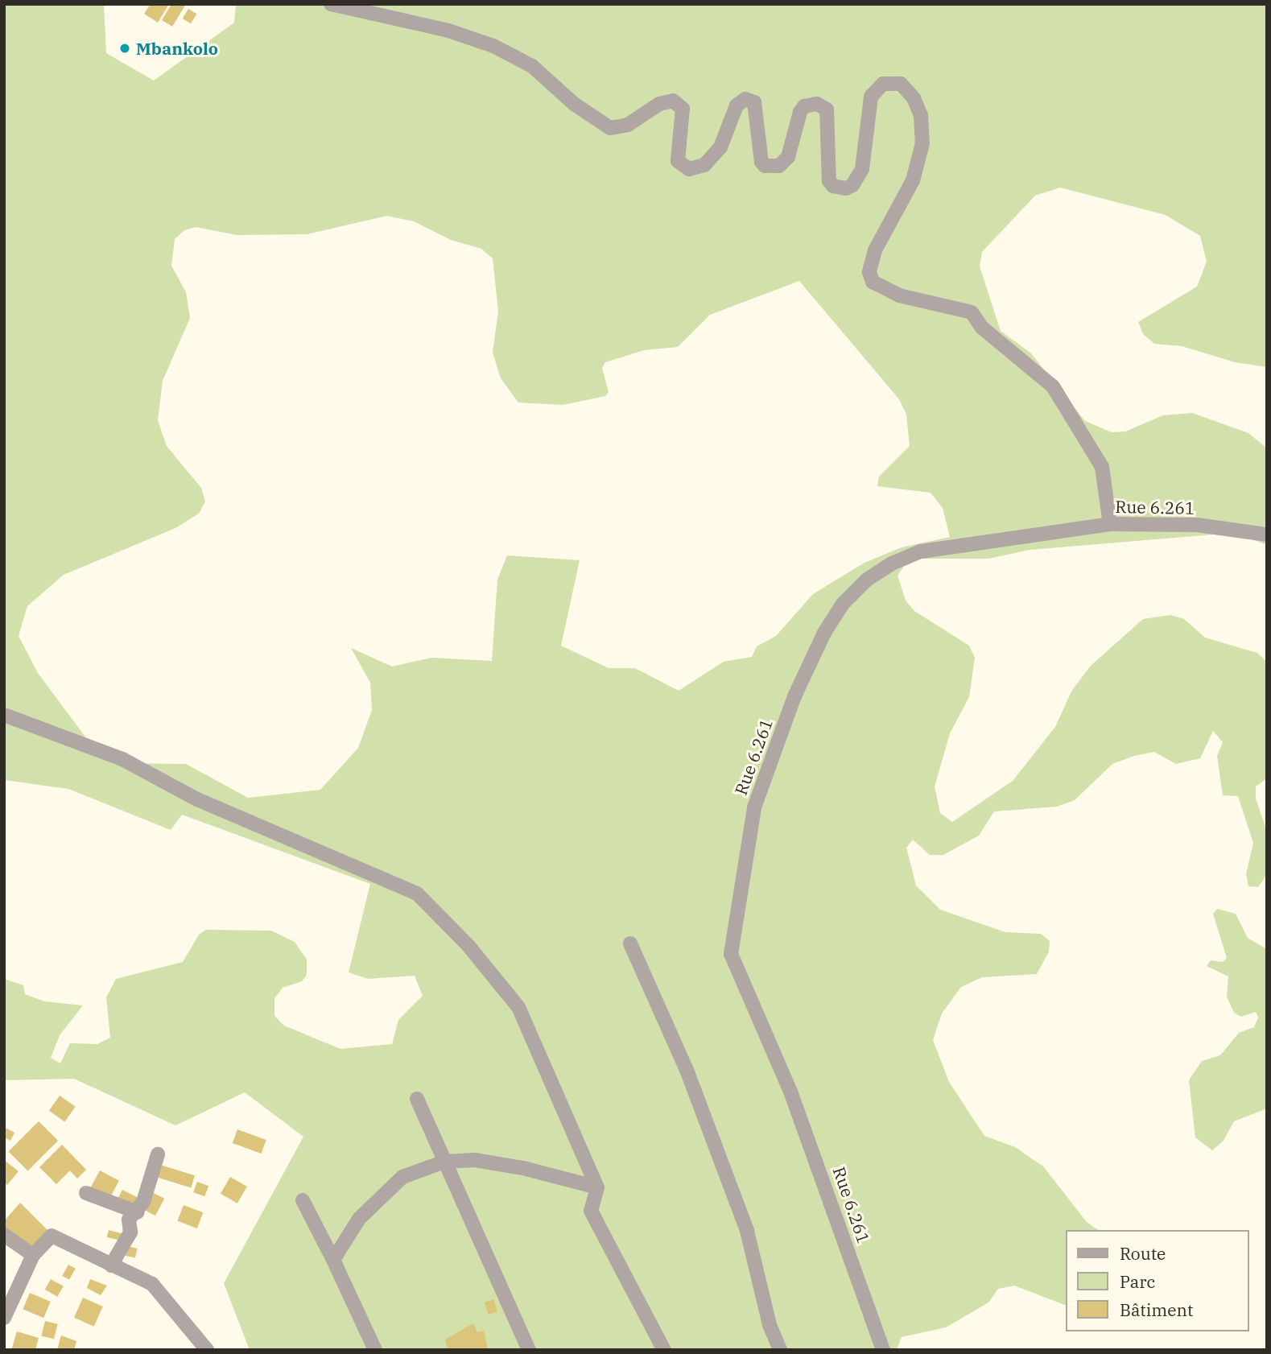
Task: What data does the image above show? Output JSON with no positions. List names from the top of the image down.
{
  "streets": {
    "street": ["Rue 6.261"]
  },
  "places": ["Mbankolo"],
  "legend": ["Route", "Parc", "Bâtiment"]
}
